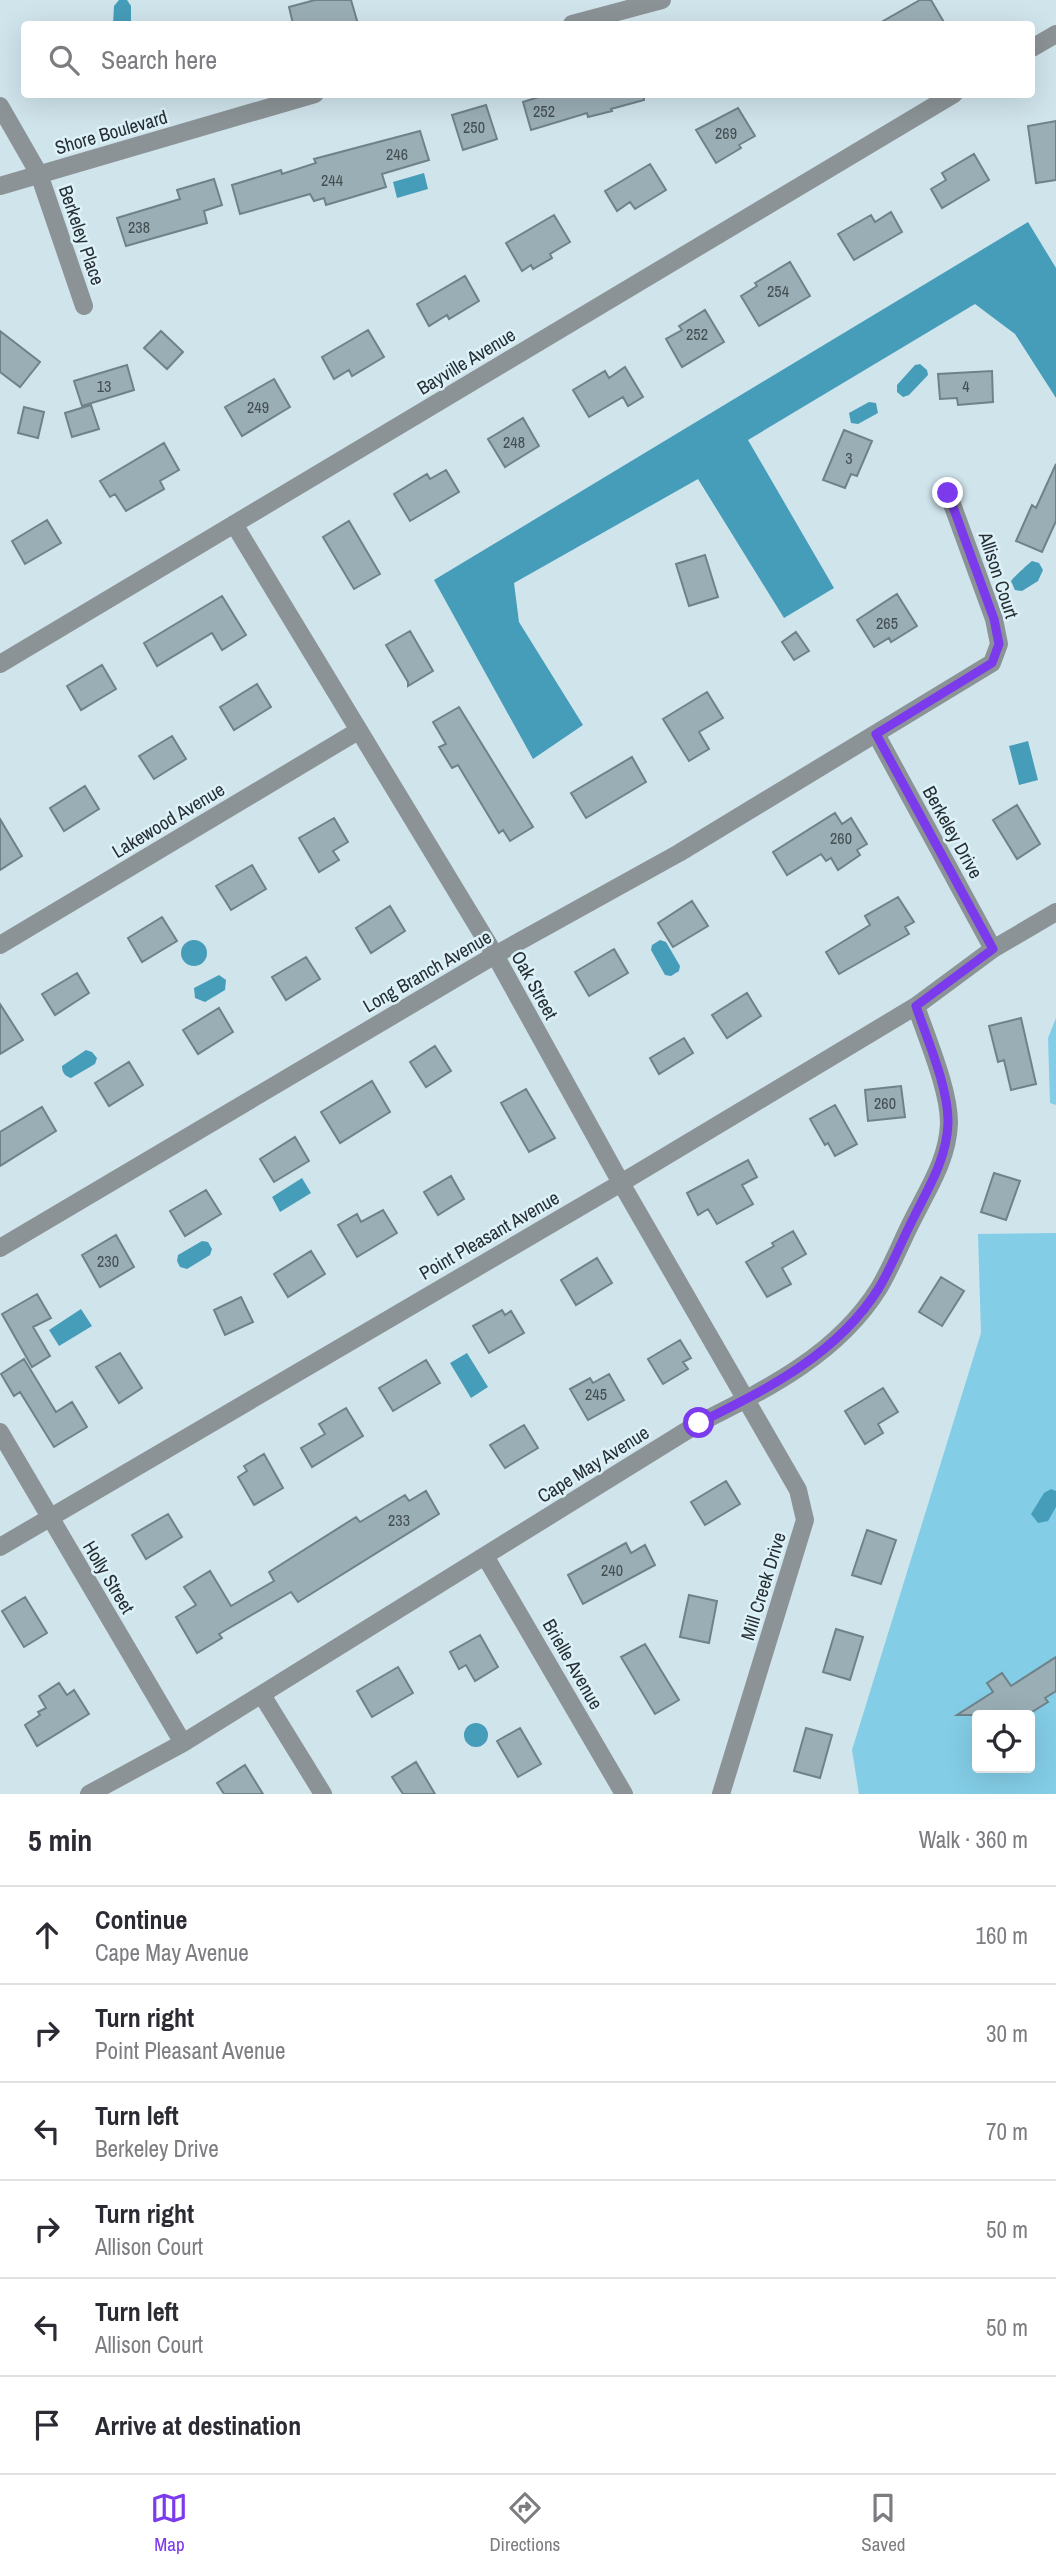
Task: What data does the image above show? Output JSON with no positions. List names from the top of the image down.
{
  "streets": {
    "street": [
      "Shore Boulevard",
      "Berkeley Place",
      "Bayville Avenue",
      "Allison Court",
      "Lakewood Avenue",
      "Berkeley Drive",
      "Long Branch Avenue",
      "Oak Street",
      "Point Pleasant Avenue",
      "Cape May Avenue",
      "Holly Street",
      "Mill Creek Drive",
      "Brielle Avenue"
    ]
  },
  "crossings": [
    ["Shore Boulevard", "Berkeley Place"],
    ["Bayville Avenue", "Oak Street"],
    ["Allison Court", "Berkeley Drive"],
    ["Allison Court", "Long Branch Avenue"],
    ["Lakewood Avenue", "Oak Street"],
    ["Berkeley Drive", "Long Branch Avenue"],
    ["Berkeley Drive", "Point Pleasant Avenue"],
    ["Long Branch Avenue", "Oak Street"],
    ["Oak Street", "Point Pleasant Avenue"],
    ["Oak Street", "Cape May Avenue"],
    ["Oak Street", "Mill Creek Drive"],
    ["Point Pleasant Avenue", "Cape May Avenue"],
    ["Point Pleasant Avenue", "Holly Street"],
    ["Cape May Avenue", "Holly Street"],
    ["Cape May Avenue", "Mill Creek Drive"],
    ["Cape May Avenue", "Brielle Avenue"]
  ],
  "house_numbers": [
    "252",
    "250",
    "269",
    "246",
    "244",
    "238",
    "254",
    "252",
    "13",
    "4",
    "249",
    "248",
    "3",
    "265",
    "260",
    "260",
    "230",
    "245",
    "233",
    "240"
  ],
  "page": {
    "search": "Search here",
    "heading": ["5 min", "Walk · 360 m"],
    "list": [
      ["Continue", "Cape May Avenue", "160 m"],
      ["Turn right", "Point Pleasant Avenue", "30 m"],
      ["Turn left", "Berkeley Drive", "70 m"],
      ["Turn right", "Allison Court", "50 m"],
      ["Turn left", "Allison Court", "50 m"],
      "Arrive at destination"
    ],
    "nav": ["Map", "Directions", "Saved"]
  }
}
